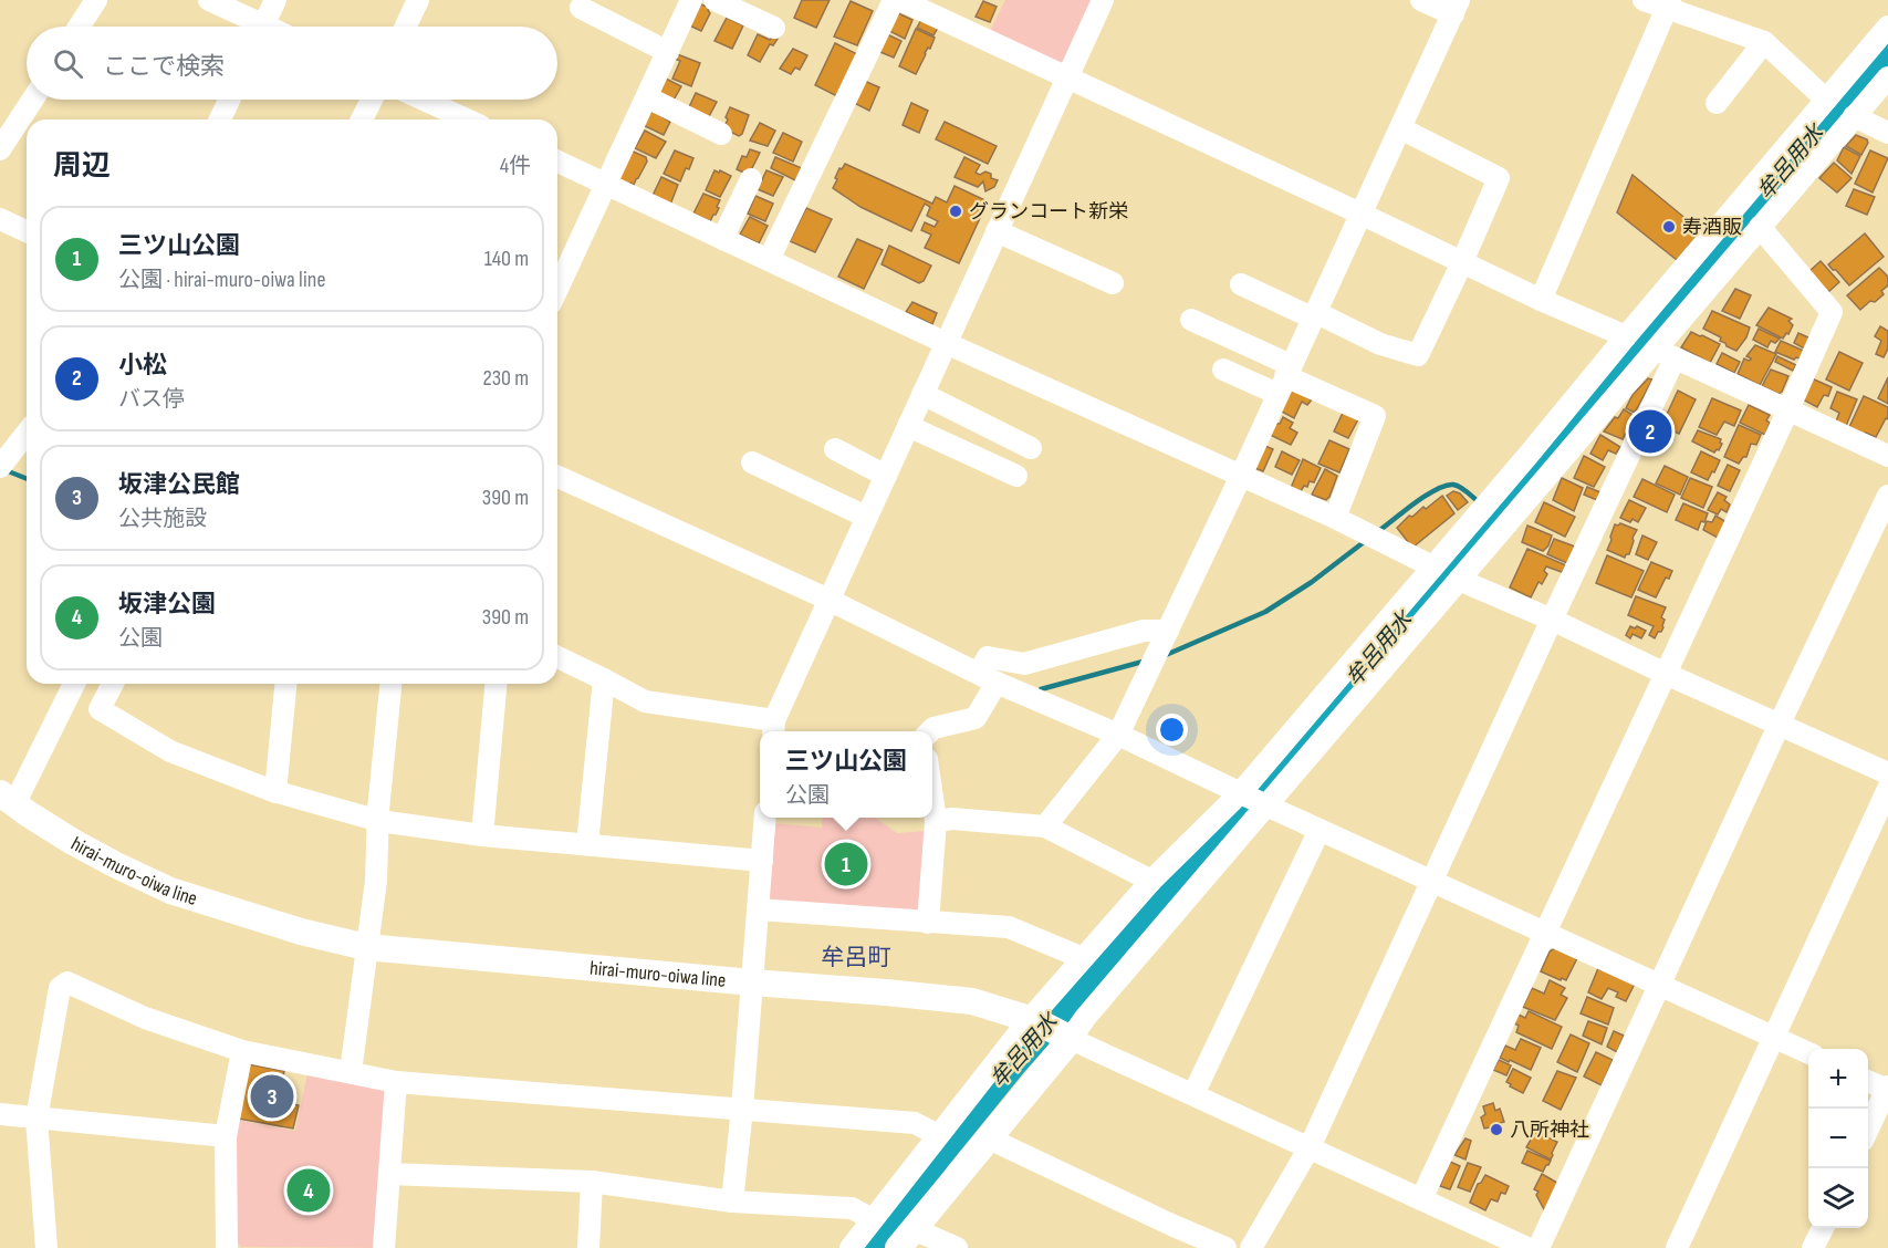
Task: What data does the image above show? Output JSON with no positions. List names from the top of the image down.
{
  "streets": {
    "main road": ["hirai-muro-oiwa line"]
  },
  "districts": ["牟呂町"],
  "water": ["牟呂用水"],
  "places": ["グランコート新栄", "寿酒販", "八所神社"],
  "page": {
    "search": "ここで検索",
    "heading": ["周辺", "4件"],
    "list": [
      {
        "mark": "1",
        "name": "三ツ山公園",
        "note": "公園 · hirai-muro-oiwa line",
        "value": "140 m"
      },
      {
        "mark": "2",
        "name": "小松",
        "note": "バス停",
        "value": "230 m"
      },
      {
        "mark": "3",
        "name": "坂津公民館",
        "note": "公共施設",
        "value": "390 m"
      },
      {
        "mark": "4",
        "name": "坂津公園",
        "note": "公園",
        "value": "390 m"
      }
    ],
    "pins": [
      "2",
      "1",
      "3",
      "4"
    ],
    "popup": ["三ツ山公園", "公園"],
    "map_buttons": ["+", "−"]
  }
}
